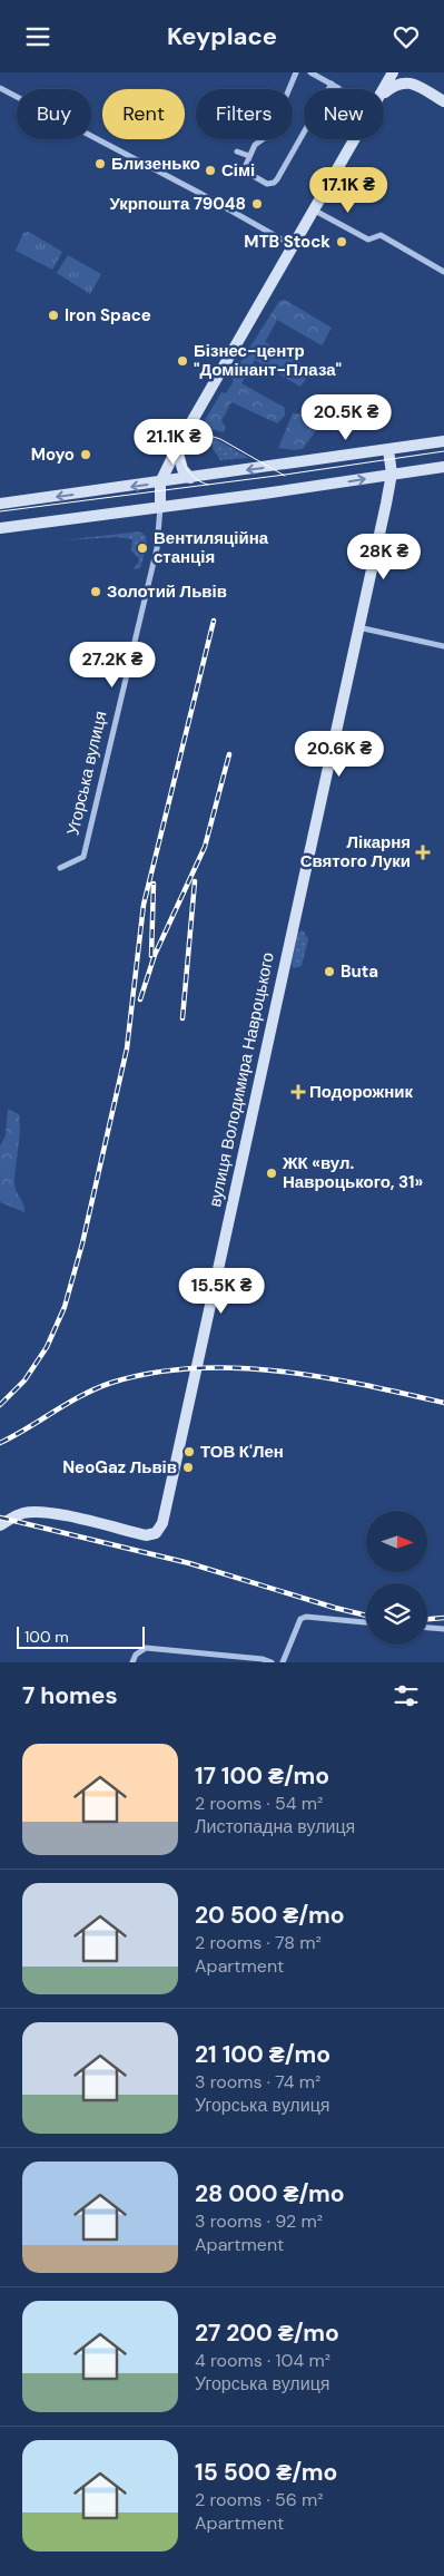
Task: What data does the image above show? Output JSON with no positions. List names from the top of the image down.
{
  "streets": {
    "street": ["Угорська вулиця", "вулиця Володимира Навроцького"]
  },
  "places": {
    "other": [
      "Близенько",
      "Сімі",
      "Укрпошта 79048",
      "MTB Stock",
      "Iron Space",
      "Бізнес-центр \"Домінант-Плаза\"",
      "Moyo",
      "Вентиляційна станція",
      "Золотий Львів",
      "Buta",
      "ЖК «вул. Навроцького, 31»",
      "ТОВ К'Лен",
      "NeoGaz Львів"
    ],
    "health": ["Лікарня Святого Луки", "Подорожник"]
  },
  "scale_bar": "100 m",
  "north": "right",
  "page": {
    "header": "Keyplace",
    "chip": [
      "Buy",
      "Rent",
      "Filters",
      "New"
    ],
    "price": [
      "17.1K ₴",
      "20.5K ₴",
      "21.1K ₴",
      "28K ₴",
      "27.2K ₴",
      "20.6K ₴",
      "15.5K ₴"
    ],
    "scale": "100 m",
    "heading": "7 homes",
    "list": [
      {
        "name": "17 100 ₴/mo",
        "note": "2 rooms · 54 m² · Листопадна вулиця"
      },
      {
        "name": "20 500 ₴/mo",
        "note": "2 rooms · 78 m² · Apartment"
      },
      {
        "name": "21 100 ₴/mo",
        "note": "3 rooms · 74 m² · Угорська вулиця"
      },
      {
        "name": "28 000 ₴/mo",
        "note": "3 rooms · 92 m² · Apartment"
      },
      {
        "name": "27 200 ₴/mo",
        "note": "4 rooms · 104 m² · Угорська вулиця"
      },
      {
        "name": "15 500 ₴/mo",
        "note": "2 rooms · 56 m² · Apartment"
      }
    ]
  }
}
